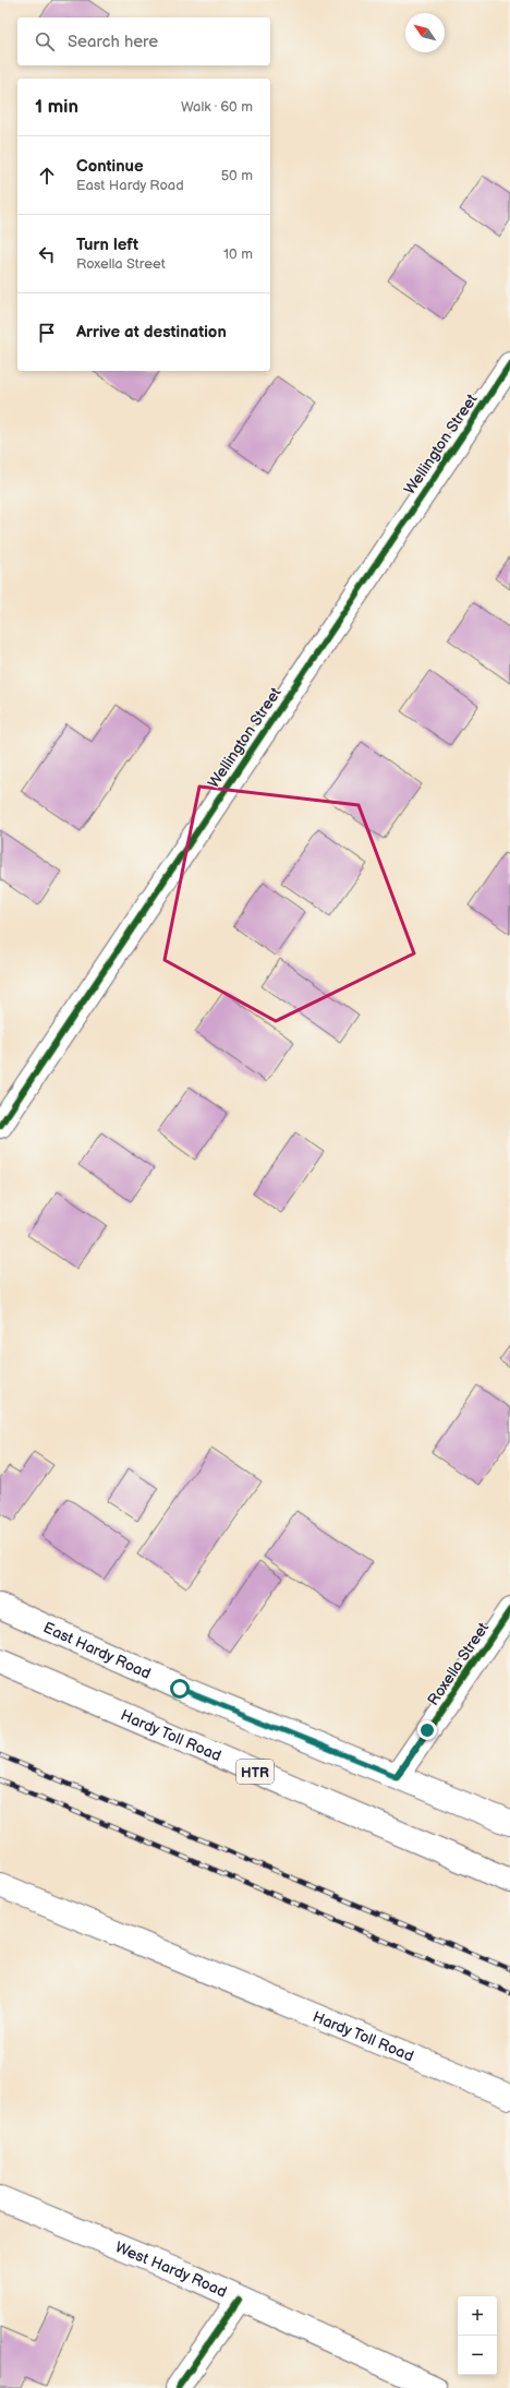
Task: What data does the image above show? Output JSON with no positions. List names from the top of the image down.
{
  "streets": {
    "main road": [
      "Wellington Street",
      "East Hardy Road",
      "Roxella Street",
      "Hardy Toll Road",
      "HTR",
      "West Hardy Road"
    ]
  },
  "crossings": [
    ["East Hardy Road", "Roxella Street"]
  ],
  "north": "top left",
  "page": {
    "search": "Search here",
    "heading": ["1 min", "Walk · 60 m"],
    "list": [
      ["Continue", "East Hardy Road", "50 m"],
      ["Turn left", "Roxella Street", "10 m"],
      "Arrive at destination"
    ],
    "map_buttons": ["+", "−"]
  }
}
